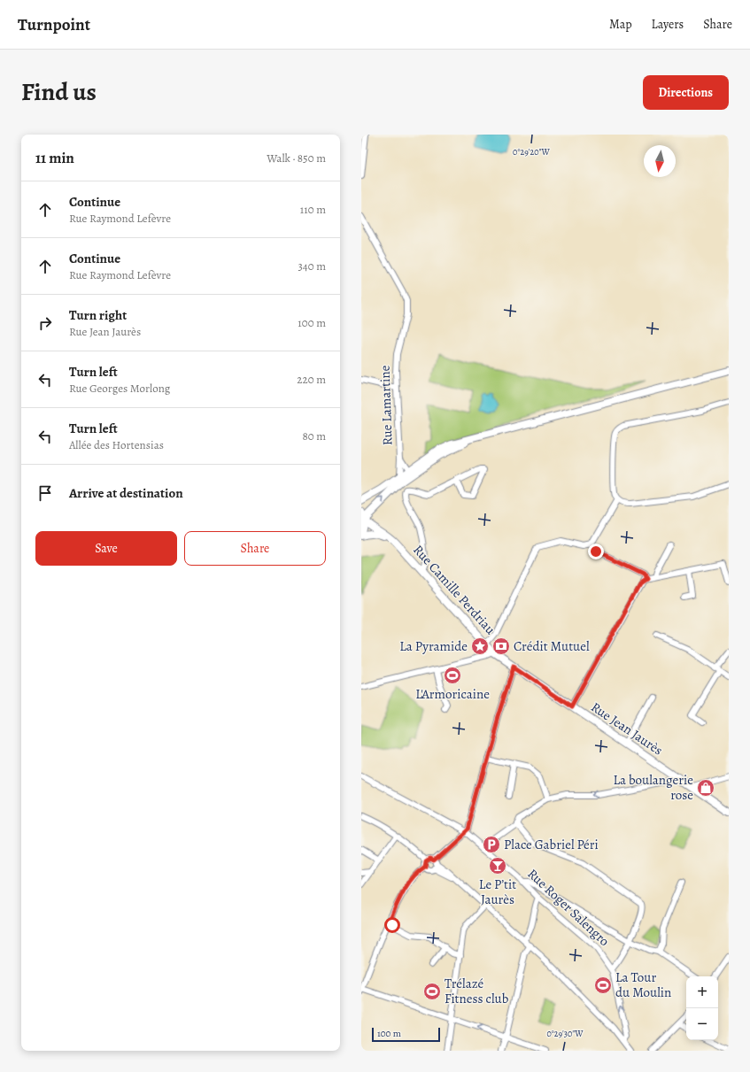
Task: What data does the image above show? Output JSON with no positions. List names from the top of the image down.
{
  "streets": {
    "main road": ["Rue Camille Perdriau", "Rue Jean Jaurès"],
    "street": ["Rue Lamartine", "Rue Roger Salengro"]
  },
  "crossings": [
    ["Rue Camille Perdriau", "Rue Jean Jaurès"]
  ],
  "places": {
    "place": ["La Pyramide"],
    "bank": ["Crédit Mutuel"],
    "sports": ["L'Armoricaine", "La Tour du Moulin", "Trélazé Fitness club"],
    "shop": ["La boulangerie rose"],
    "parking": ["Place Gabriel Péri"],
    "bar": ["Le P’tit Jaurès"]
  },
  "scale_bar": "100 m",
  "north": "bottom",
  "page": {
    "header": "Turnpoint",
    "nav": ["Map", "Layers", "Share"],
    "title": "Find us",
    "buttons": [
      "Directions",
      ["Save", "Share"]
    ],
    "heading": ["11 min", "Walk · 850 m"],
    "list": [
      ["Continue", "Rue Raymond Lefèvre", "110 m"],
      ["Continue", "Rue Raymond Lefèvre", "340 m"],
      ["Turn right", "Rue Jean Jaurès", "100 m"],
      ["Turn left", "Rue Georges Morlong", "220 m"],
      ["Turn left", "Allée des Hortensias", "80 m"],
      "Arrive at destination"
    ],
    "map_buttons": ["+", "−"],
    "scale": "100 m"
  },
  "coordinates": ["0°29'20\"W", "0°29'30\"W"]
}
